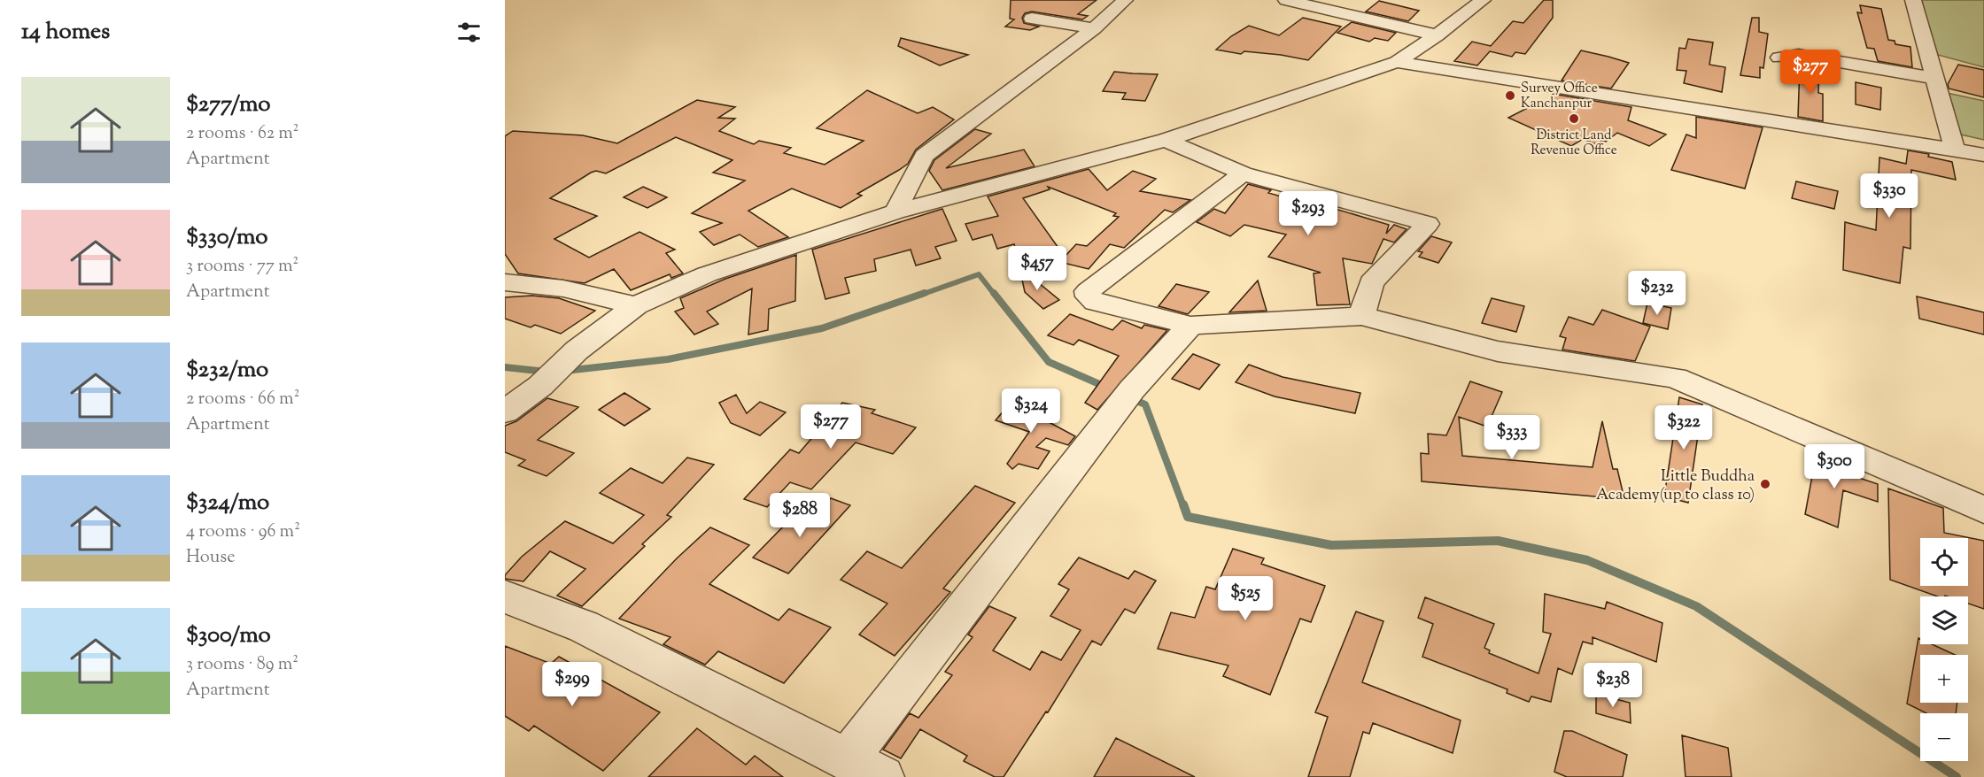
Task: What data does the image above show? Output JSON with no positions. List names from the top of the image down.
{
  "places": ["Survey Office Kanchanpur", "District Land Revenue Office", "Little Buddha Academy(up to class 10)"],
  "page": {
    "heading": "14 homes",
    "price": [
      "$277",
      "$330",
      "$293",
      "$457",
      "$232",
      "$324",
      "$277",
      "$322",
      "$333",
      "$300",
      "$288",
      "$525",
      "$299",
      "$238"
    ],
    "list": [
      {
        "name": "$277/mo",
        "note": "2 rooms · 62 m² · Apartment"
      },
      {
        "name": "$330/mo",
        "note": "3 rooms · 77 m² · Apartment"
      },
      {
        "name": "$232/mo",
        "note": "2 rooms · 66 m² · Apartment"
      },
      {
        "name": "$324/mo",
        "note": "4 rooms · 96 m² · House"
      },
      {
        "name": "$300/mo",
        "note": "3 rooms · 89 m² · Apartment"
      }
    ],
    "map_buttons": ["+", "−"]
  }
}
